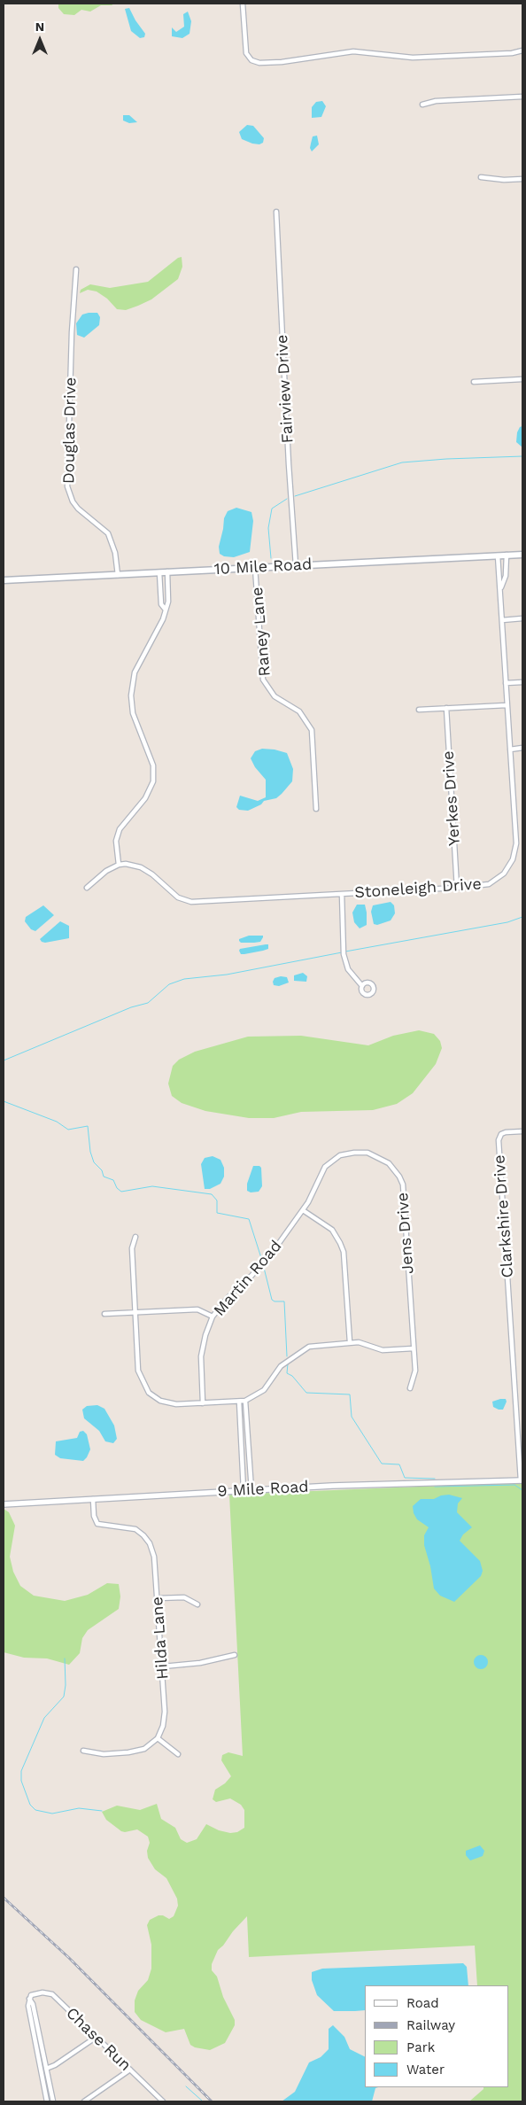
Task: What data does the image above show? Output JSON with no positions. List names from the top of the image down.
{
  "streets": {
    "main road": ["10 Mile Road"],
    "street": [
      "Fairview Drive",
      "Douglas Drive",
      "Raney Lane",
      "Yerkes Drive",
      "Stoneleigh Drive",
      "Clarkshire Drive",
      "Jens Drive",
      "Martin Road",
      "9 Mile Road",
      "Hilda Lane",
      "Chase Run"
    ]
  },
  "crossings": [
    ["Fairview Drive", "10 Mile Road"],
    ["Douglas Drive", "10 Mile Road"],
    ["10 Mile Road", "Raney Lane"],
    ["10 Mile Road", "Stoneleigh Drive"],
    ["Yerkes Drive", "Stoneleigh Drive"],
    ["Clarkshire Drive", "9 Mile Road"],
    ["Jens Drive", "Martin Road"],
    ["9 Mile Road", "Hilda Lane"]
  ],
  "legend": [
    "Road",
    "Railway",
    "Park",
    "Water"
  ],
  "north": "top"
}
